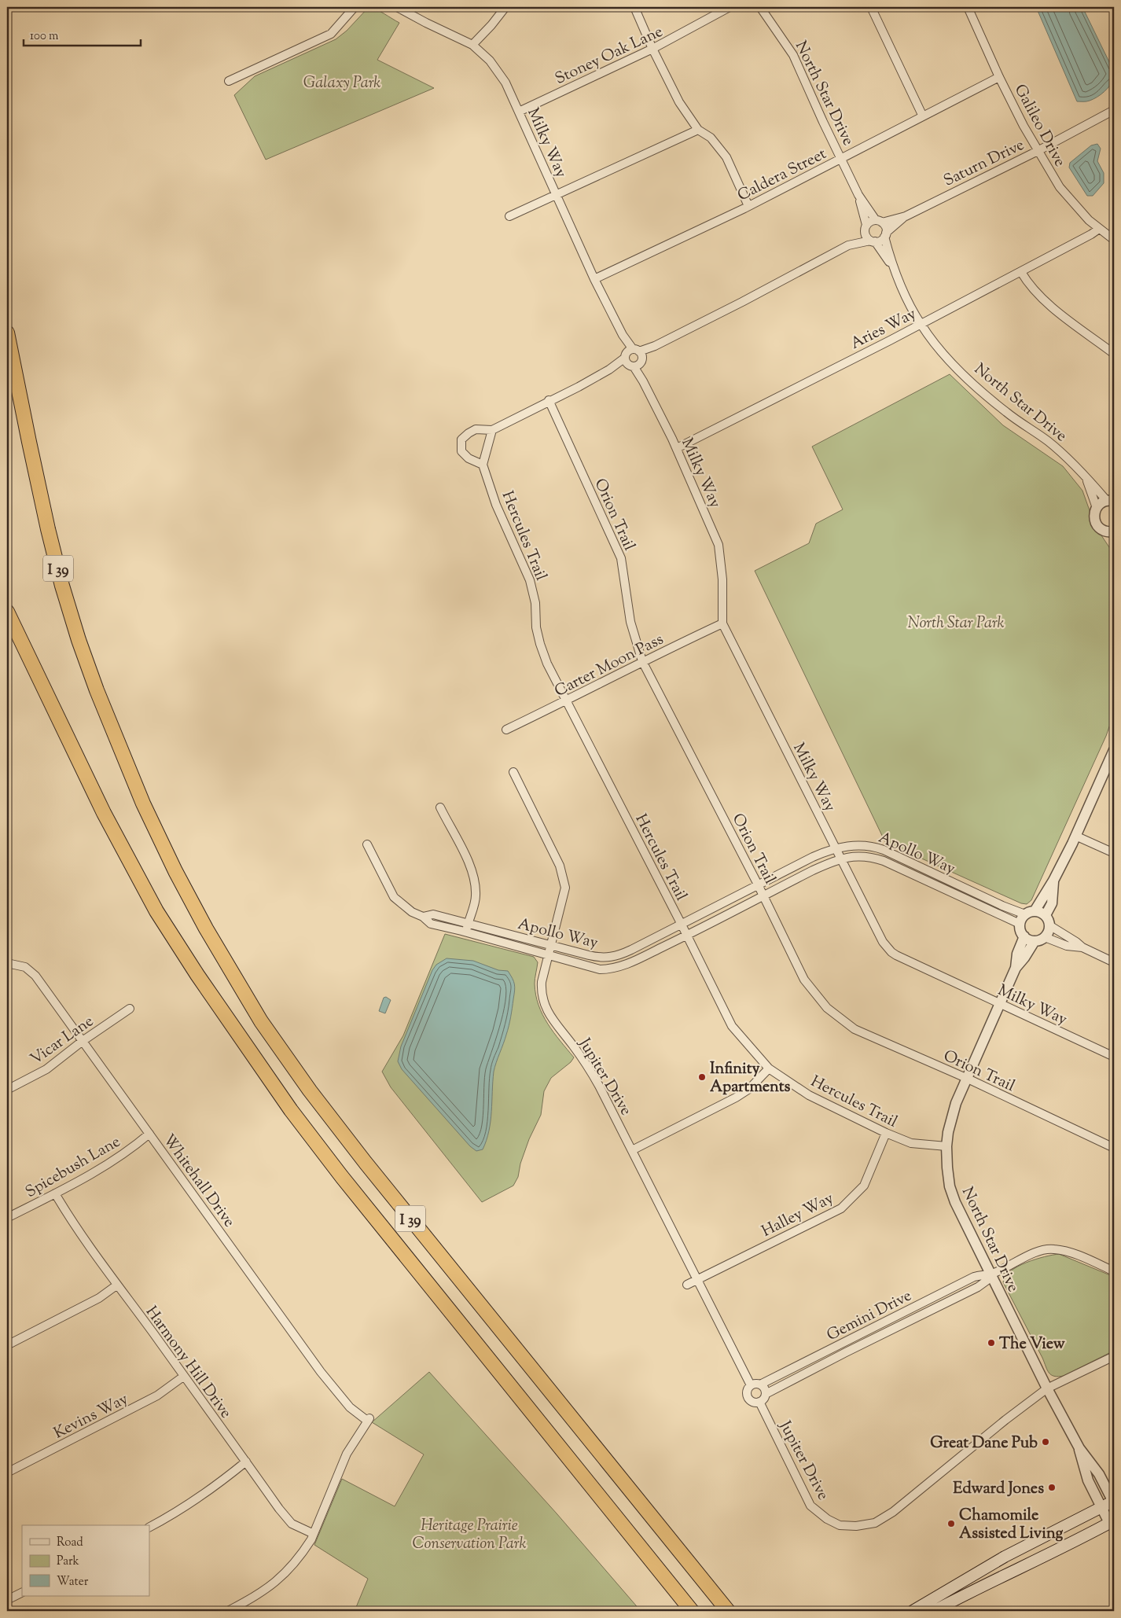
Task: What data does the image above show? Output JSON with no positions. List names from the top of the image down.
{
  "streets": {
    "highway": ["I 39"],
    "street": [
      "Stoney Oak Lane",
      "North Star Drive",
      "Galileo Drive",
      "Milky Way",
      "Saturn Drive",
      "Caldera Street",
      "Aries Way",
      "Orion Trail",
      "Hercules Trail",
      "Carter Moon Pass",
      "Apollo Way",
      "Vicar Lane",
      "Jupiter Drive",
      "Spicebush Lane",
      "Whitehall Drive",
      "Halley Way",
      "Gemini Drive",
      "Harmony Hill Drive",
      "Kevins Way"
    ]
  },
  "crossings": [
    ["Stoney Oak Lane", "Milky Way"],
    ["North Star Drive", "Milky Way"],
    ["North Star Drive", "Saturn Drive"],
    ["North Star Drive", "Caldera Street"],
    ["North Star Drive", "Aries Way"],
    ["North Star Drive", "Orion Trail"],
    ["North Star Drive", "Hercules Trail"],
    ["North Star Drive", "Apollo Way"],
    ["North Star Drive", "Jupiter Drive"],
    ["North Star Drive", "Gemini Drive"],
    ["Galileo Drive", "Saturn Drive"],
    ["Galileo Drive", "Caldera Street"],
    ["Galileo Drive", "Aries Way"],
    ["Milky Way", "Caldera Street"],
    ["Milky Way", "Aries Way"],
    ["Milky Way", "Carter Moon Pass"],
    ["Milky Way", "Apollo Way"],
    ["Orion Trail", "Carter Moon Pass"],
    ["Orion Trail", "Apollo Way"],
    ["Hercules Trail", "Carter Moon Pass"],
    ["Hercules Trail", "Apollo Way"],
    ["Hercules Trail", "Halley Way"],
    ["Apollo Way", "Jupiter Drive"],
    ["Vicar Lane", "Whitehall Drive"],
    ["Jupiter Drive", "Halley Way"],
    ["Jupiter Drive", "Gemini Drive"],
    ["Spicebush Lane", "Whitehall Drive"],
    ["Spicebush Lane", "Harmony Hill Drive"],
    ["Whitehall Drive", "Harmony Hill Drive"],
    ["Harmony Hill Drive", "Kevins Way"]
  ],
  "parks": ["Galaxy Park", "North Star Park", "Heritage Prairie Conservation Park"],
  "places": [
    "Infinity Apartments",
    "The View",
    "Great Dane Pub",
    "Edward Jones",
    "Chamomile Assisted Living"
  ],
  "legend": ["Road", "Park", "Water"],
  "scale_bar": "100 m"
}
